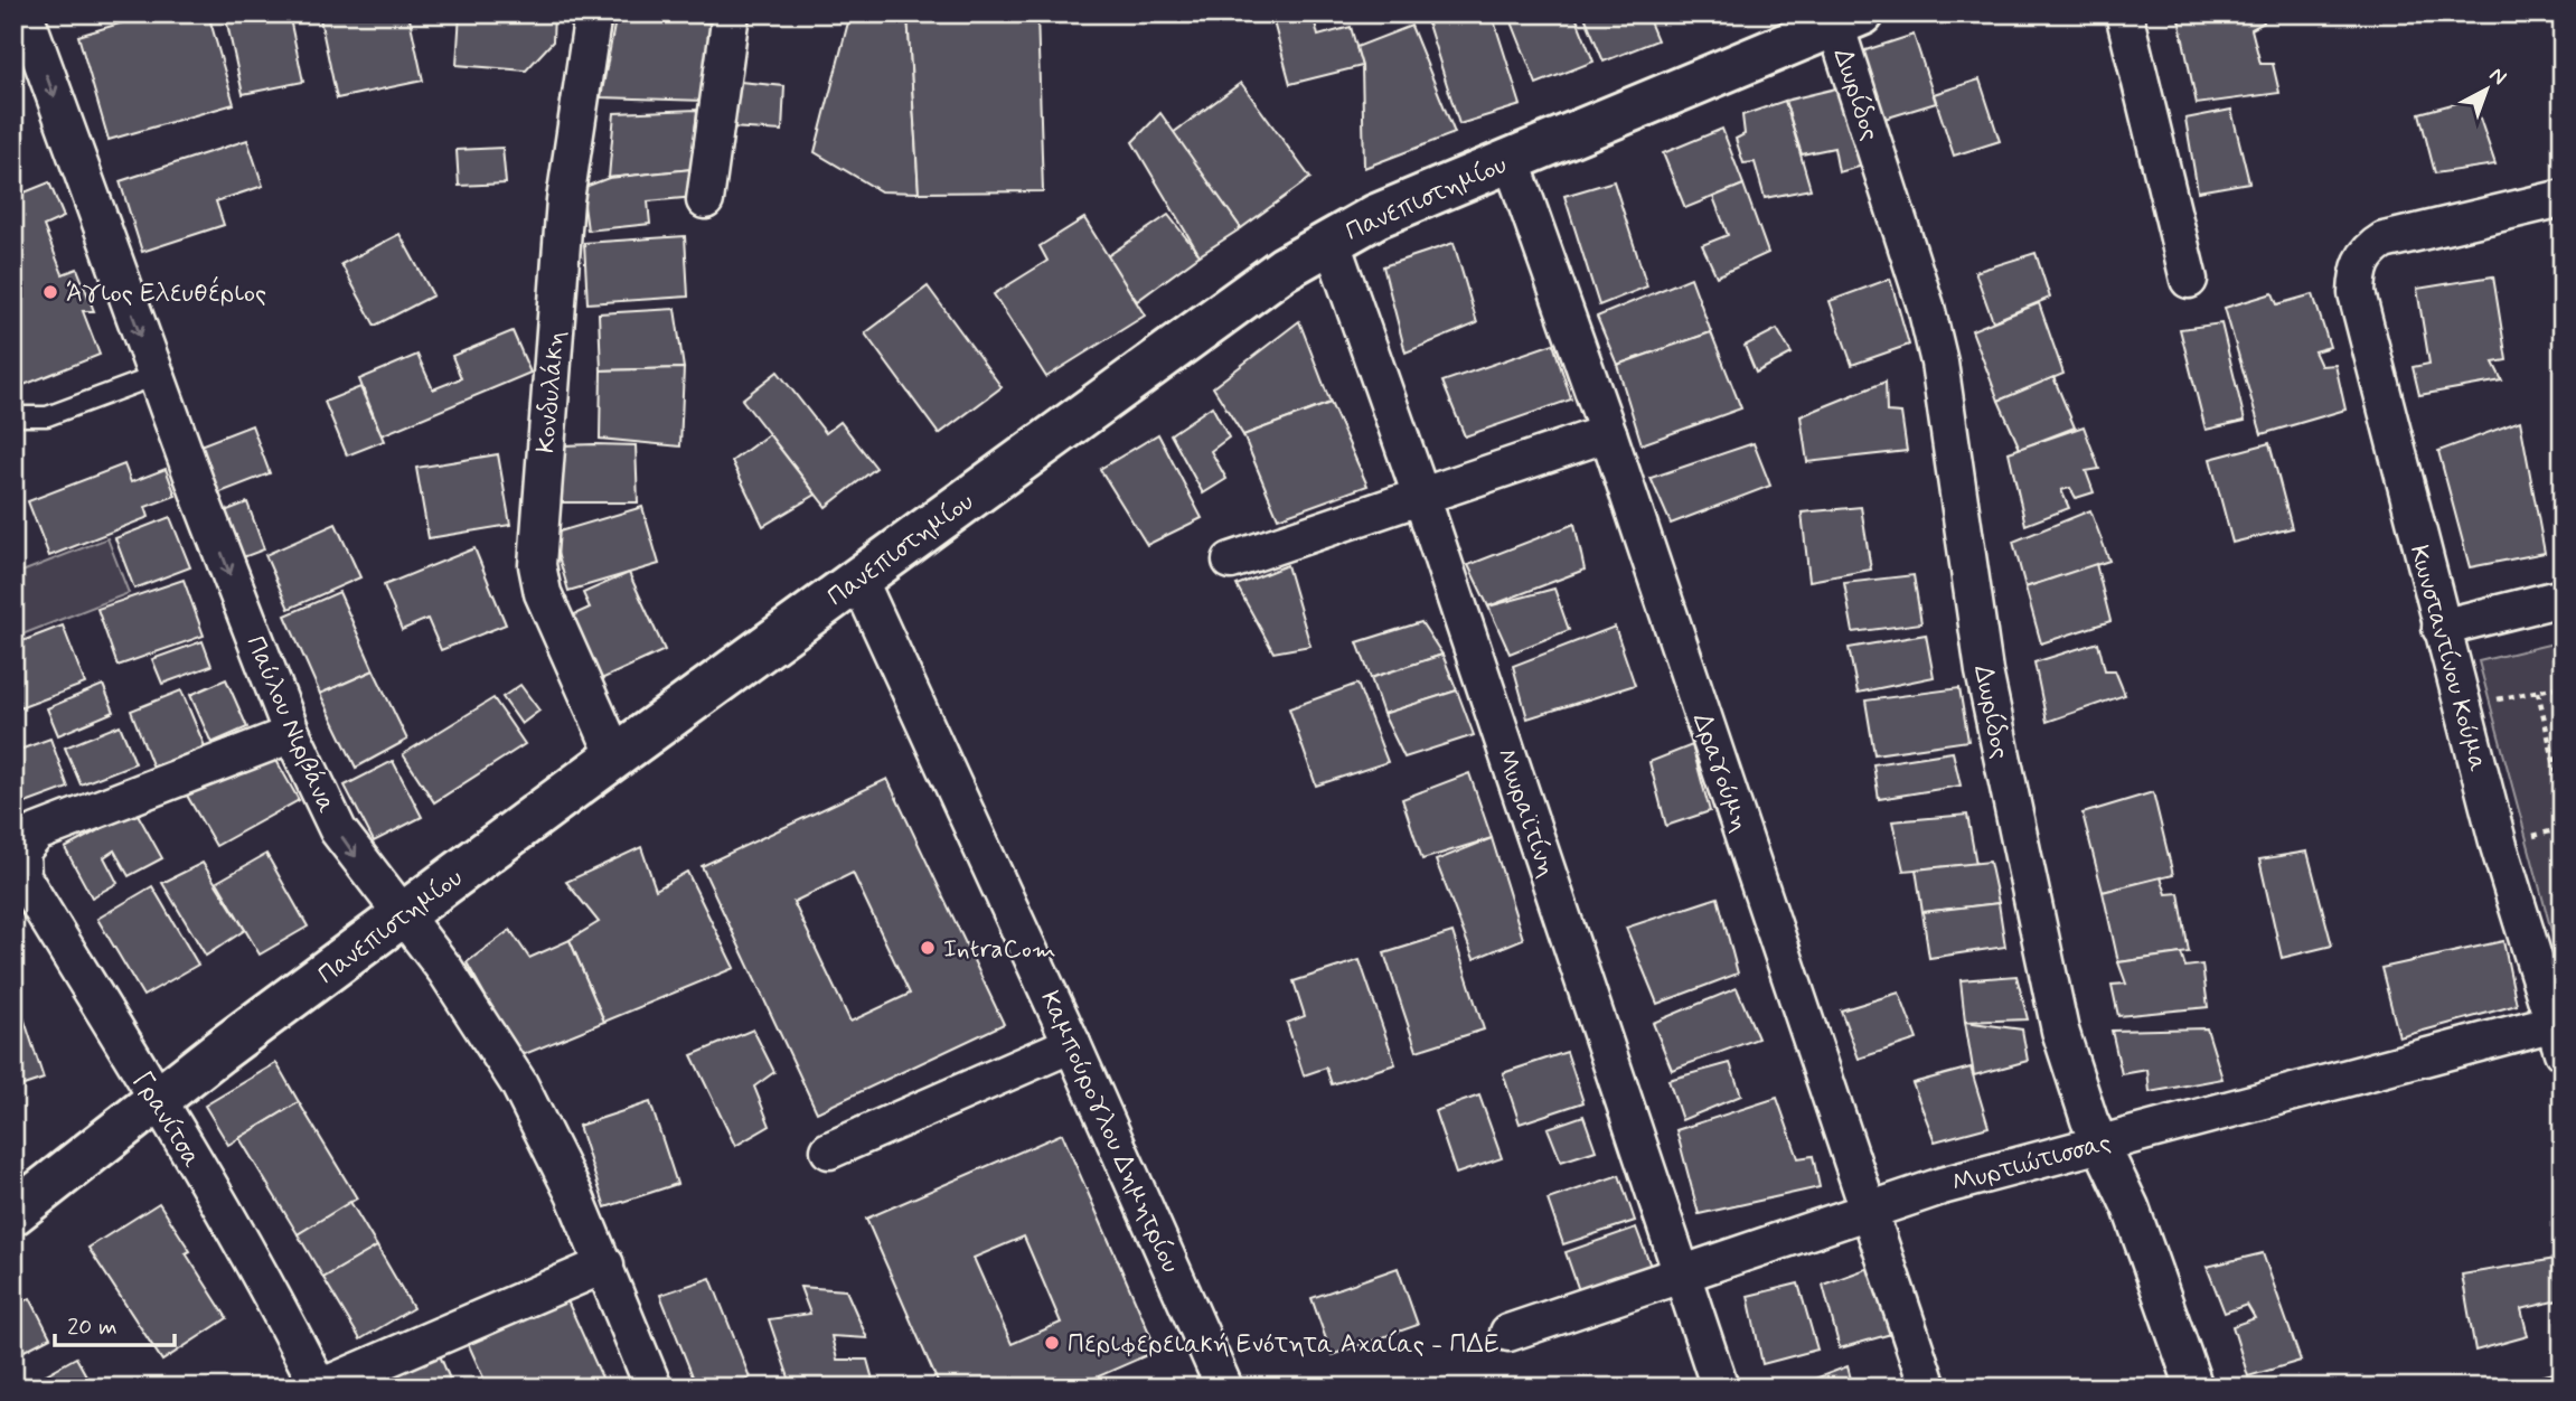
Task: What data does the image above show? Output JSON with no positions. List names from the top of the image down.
{
  "streets": {
    "main road": ["Πανεπιστημίου"],
    "street": [
      "Δωρίδος",
      "Κονδυλάκη",
      "Κωνσταντίνου Κούμα",
      "Παύλου Νιρβάνα",
      "Δραγούμη",
      "Μωραϊτίνη",
      "Γρανίτσα",
      "Καμπούρογλου Δημητρίου",
      "Μυρτιώτισσας"
    ]
  },
  "crossings": [
    ["Δωρίδος", "Πανεπιστημίου"],
    ["Δωρίδος", "Μυρτιώτισσας"],
    ["Πανεπιστημίου", "Κονδυλάκη"],
    ["Πανεπιστημίου", "Παύλου Νιρβάνα"],
    ["Πανεπιστημίου", "Δραγούμη"],
    ["Πανεπιστημίου", "Μωραϊτίνη"],
    ["Πανεπιστημίου", "Γρανίτσα"],
    ["Πανεπιστημίου", "Καμπούρογλου Δημητρίου"],
    ["Κωνσταντίνου Κούμα", "Μυρτιώτισσας"],
    ["Παύλου Νιρβάνα", "Γρανίτσα"],
    ["Δραγούμη", "Μυρτιώτισσας"],
    ["Μωραϊτίνη", "Μυρτιώτισσας"]
  ],
  "one_way": ["Παύλου Νιρβάνα"],
  "places": ["Άγιος Ελευθέριος", "IntraCom", "Περιφερειακή Ενότητα Αχαίας - ΠΔΕ"],
  "scale_bar": "20 m",
  "north": "top right"
}
